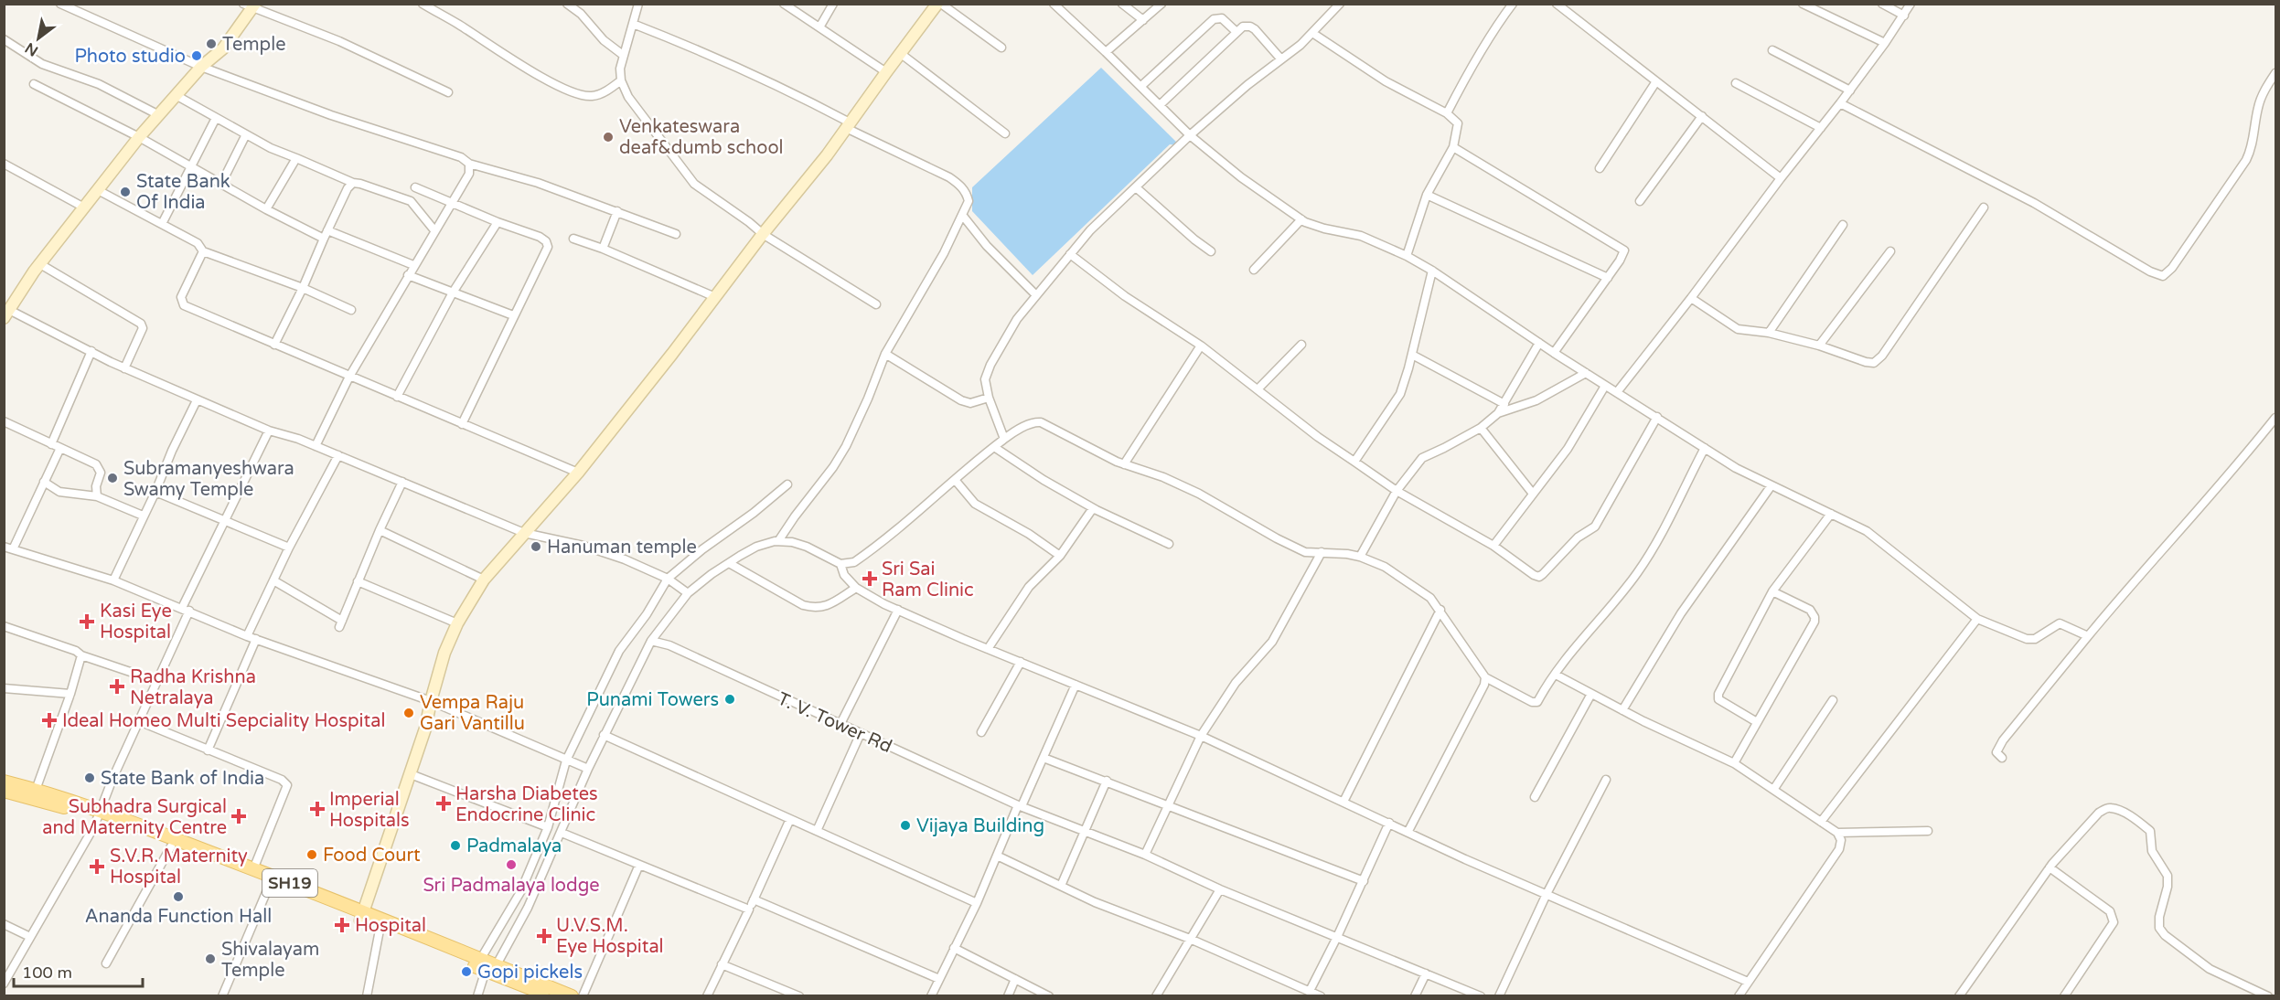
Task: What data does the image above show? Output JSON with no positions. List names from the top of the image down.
{
  "streets": {
    "main road": ["SH19"],
    "street": ["T. V. Tower Rd"]
  },
  "places": {
    "other": [
      "Temple",
      "Photo studio",
      "Venkateswara deaf&dumb school",
      "State Bank Of India",
      "Subramanyeshwara Swamy Temple",
      "Hanuman temple",
      "Punami Towers",
      "Vempa Raju Gari Vantillu",
      "State Bank of India",
      "Vijaya Building",
      "Padmalaya",
      "Food Court",
      "Sri Padmalaya lodge",
      "Ananda Function Hall",
      "Shivalayam Temple",
      "Gopi pickels"
    ],
    "health": [
      "Sri Sai Ram Clinic",
      "Kasi Eye Hospital",
      "Radha Krishna Netralaya",
      "Ideal Homeo Multi Sepciality Hospital",
      "Harsha Diabetes Endocrine Clinic",
      "Imperial Hospitals",
      "Subhadra Surgical and Maternity Centre",
      "S.V.R. Maternity Hospital",
      "Hospital",
      "U.V.S.M. Eye Hospital"
    ]
  },
  "scale_bar": "100 m",
  "north": "bottom left"
}
